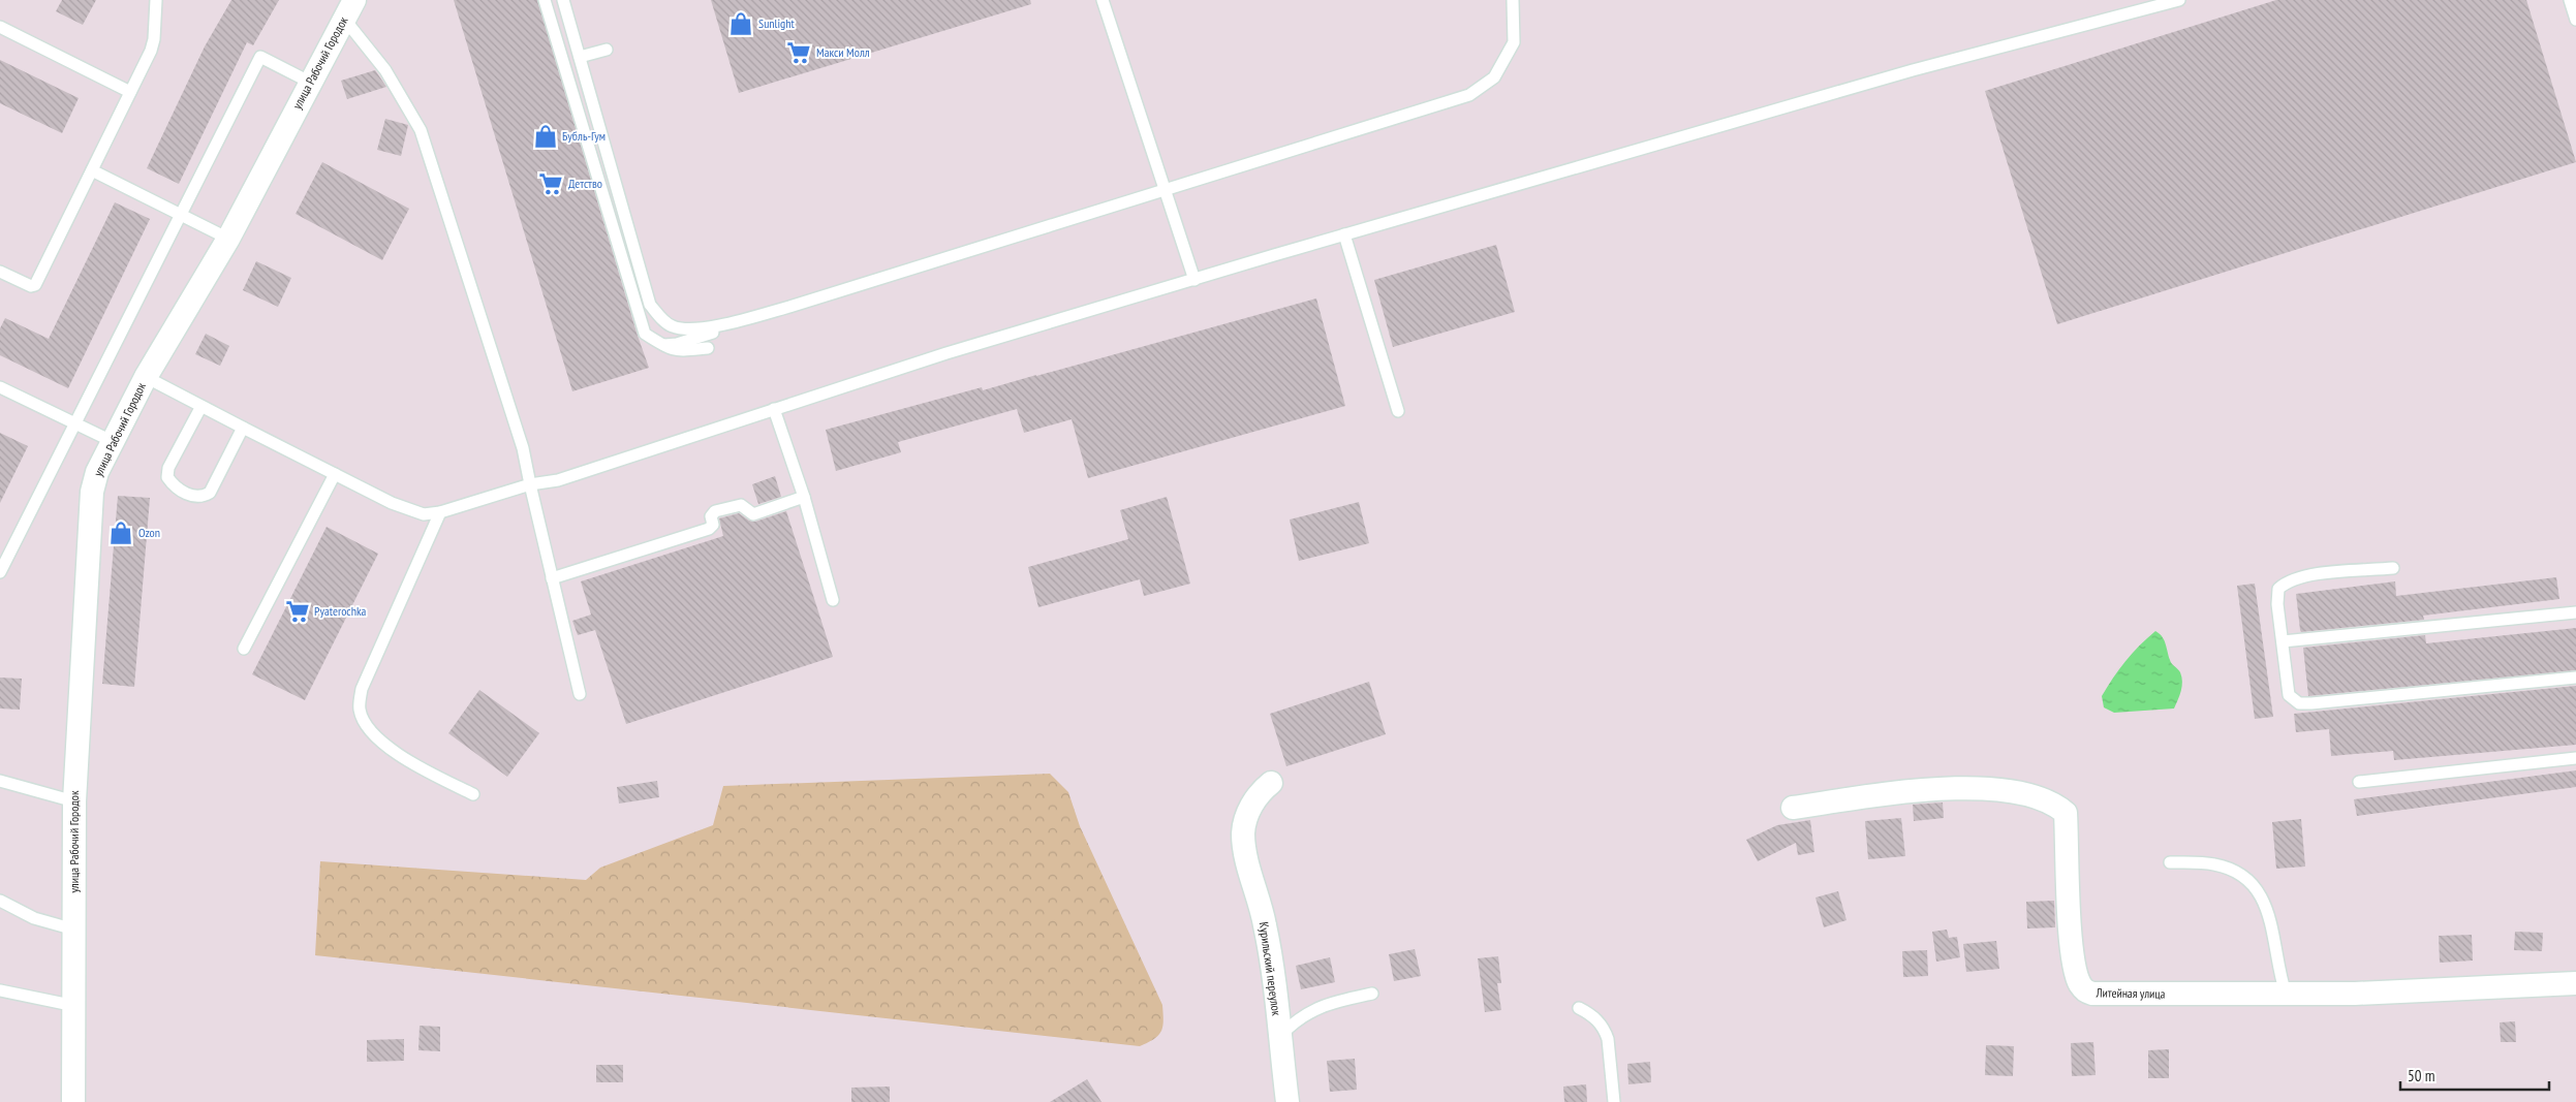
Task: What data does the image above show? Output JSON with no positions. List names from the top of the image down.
{
  "streets": {
    "street": ["улица Рабочий Городок", "Курильский переулок", "Литейная улица"]
  },
  "places": {
    "shop": ["Sunlight", "Бубль-Гум", "Ozon"],
    "supermarket": ["Макси Молл", "Детство", "Pyaterochka"]
  },
  "scale_bar": "50 m"
}
